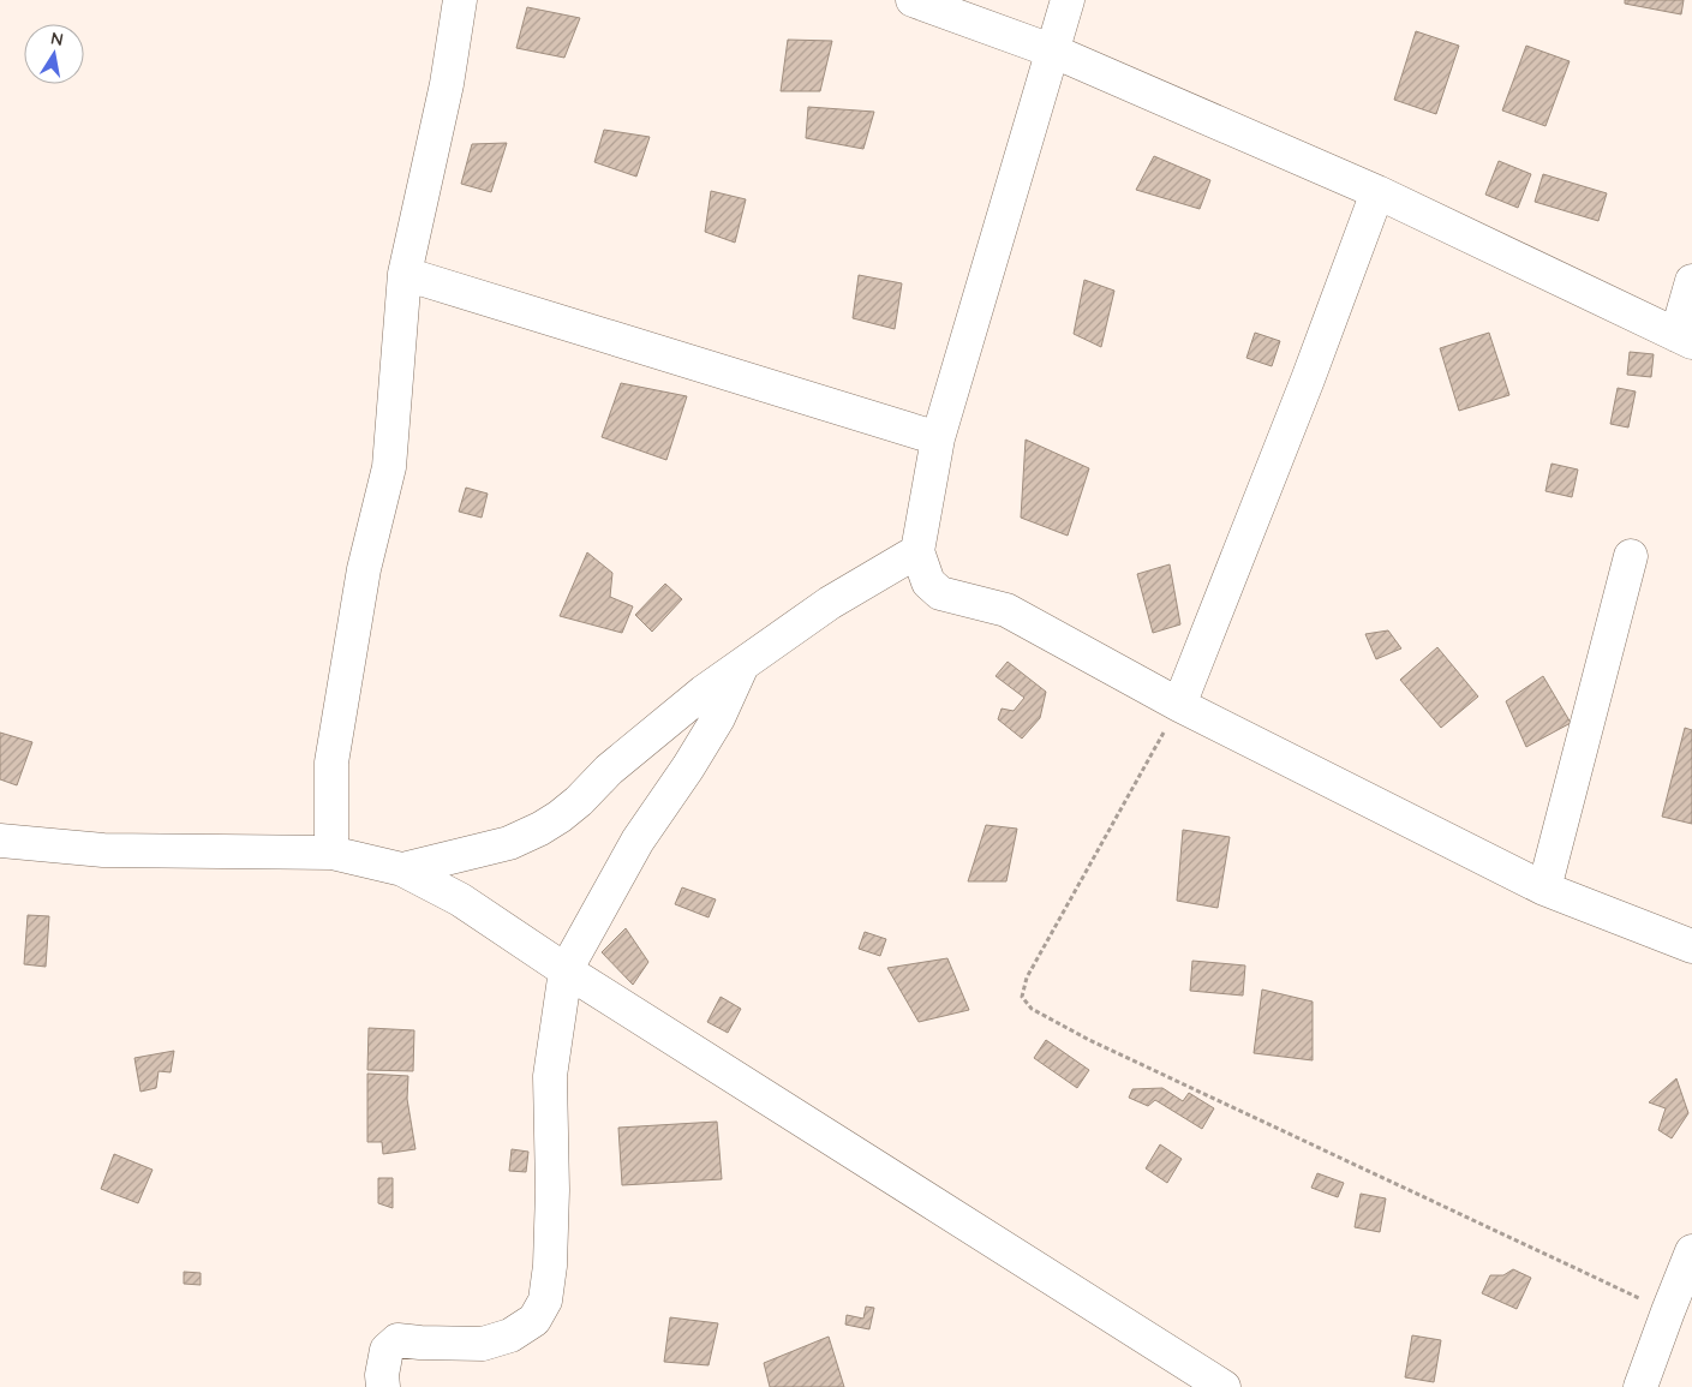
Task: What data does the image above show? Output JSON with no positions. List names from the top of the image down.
{
  "north": "top"
}
